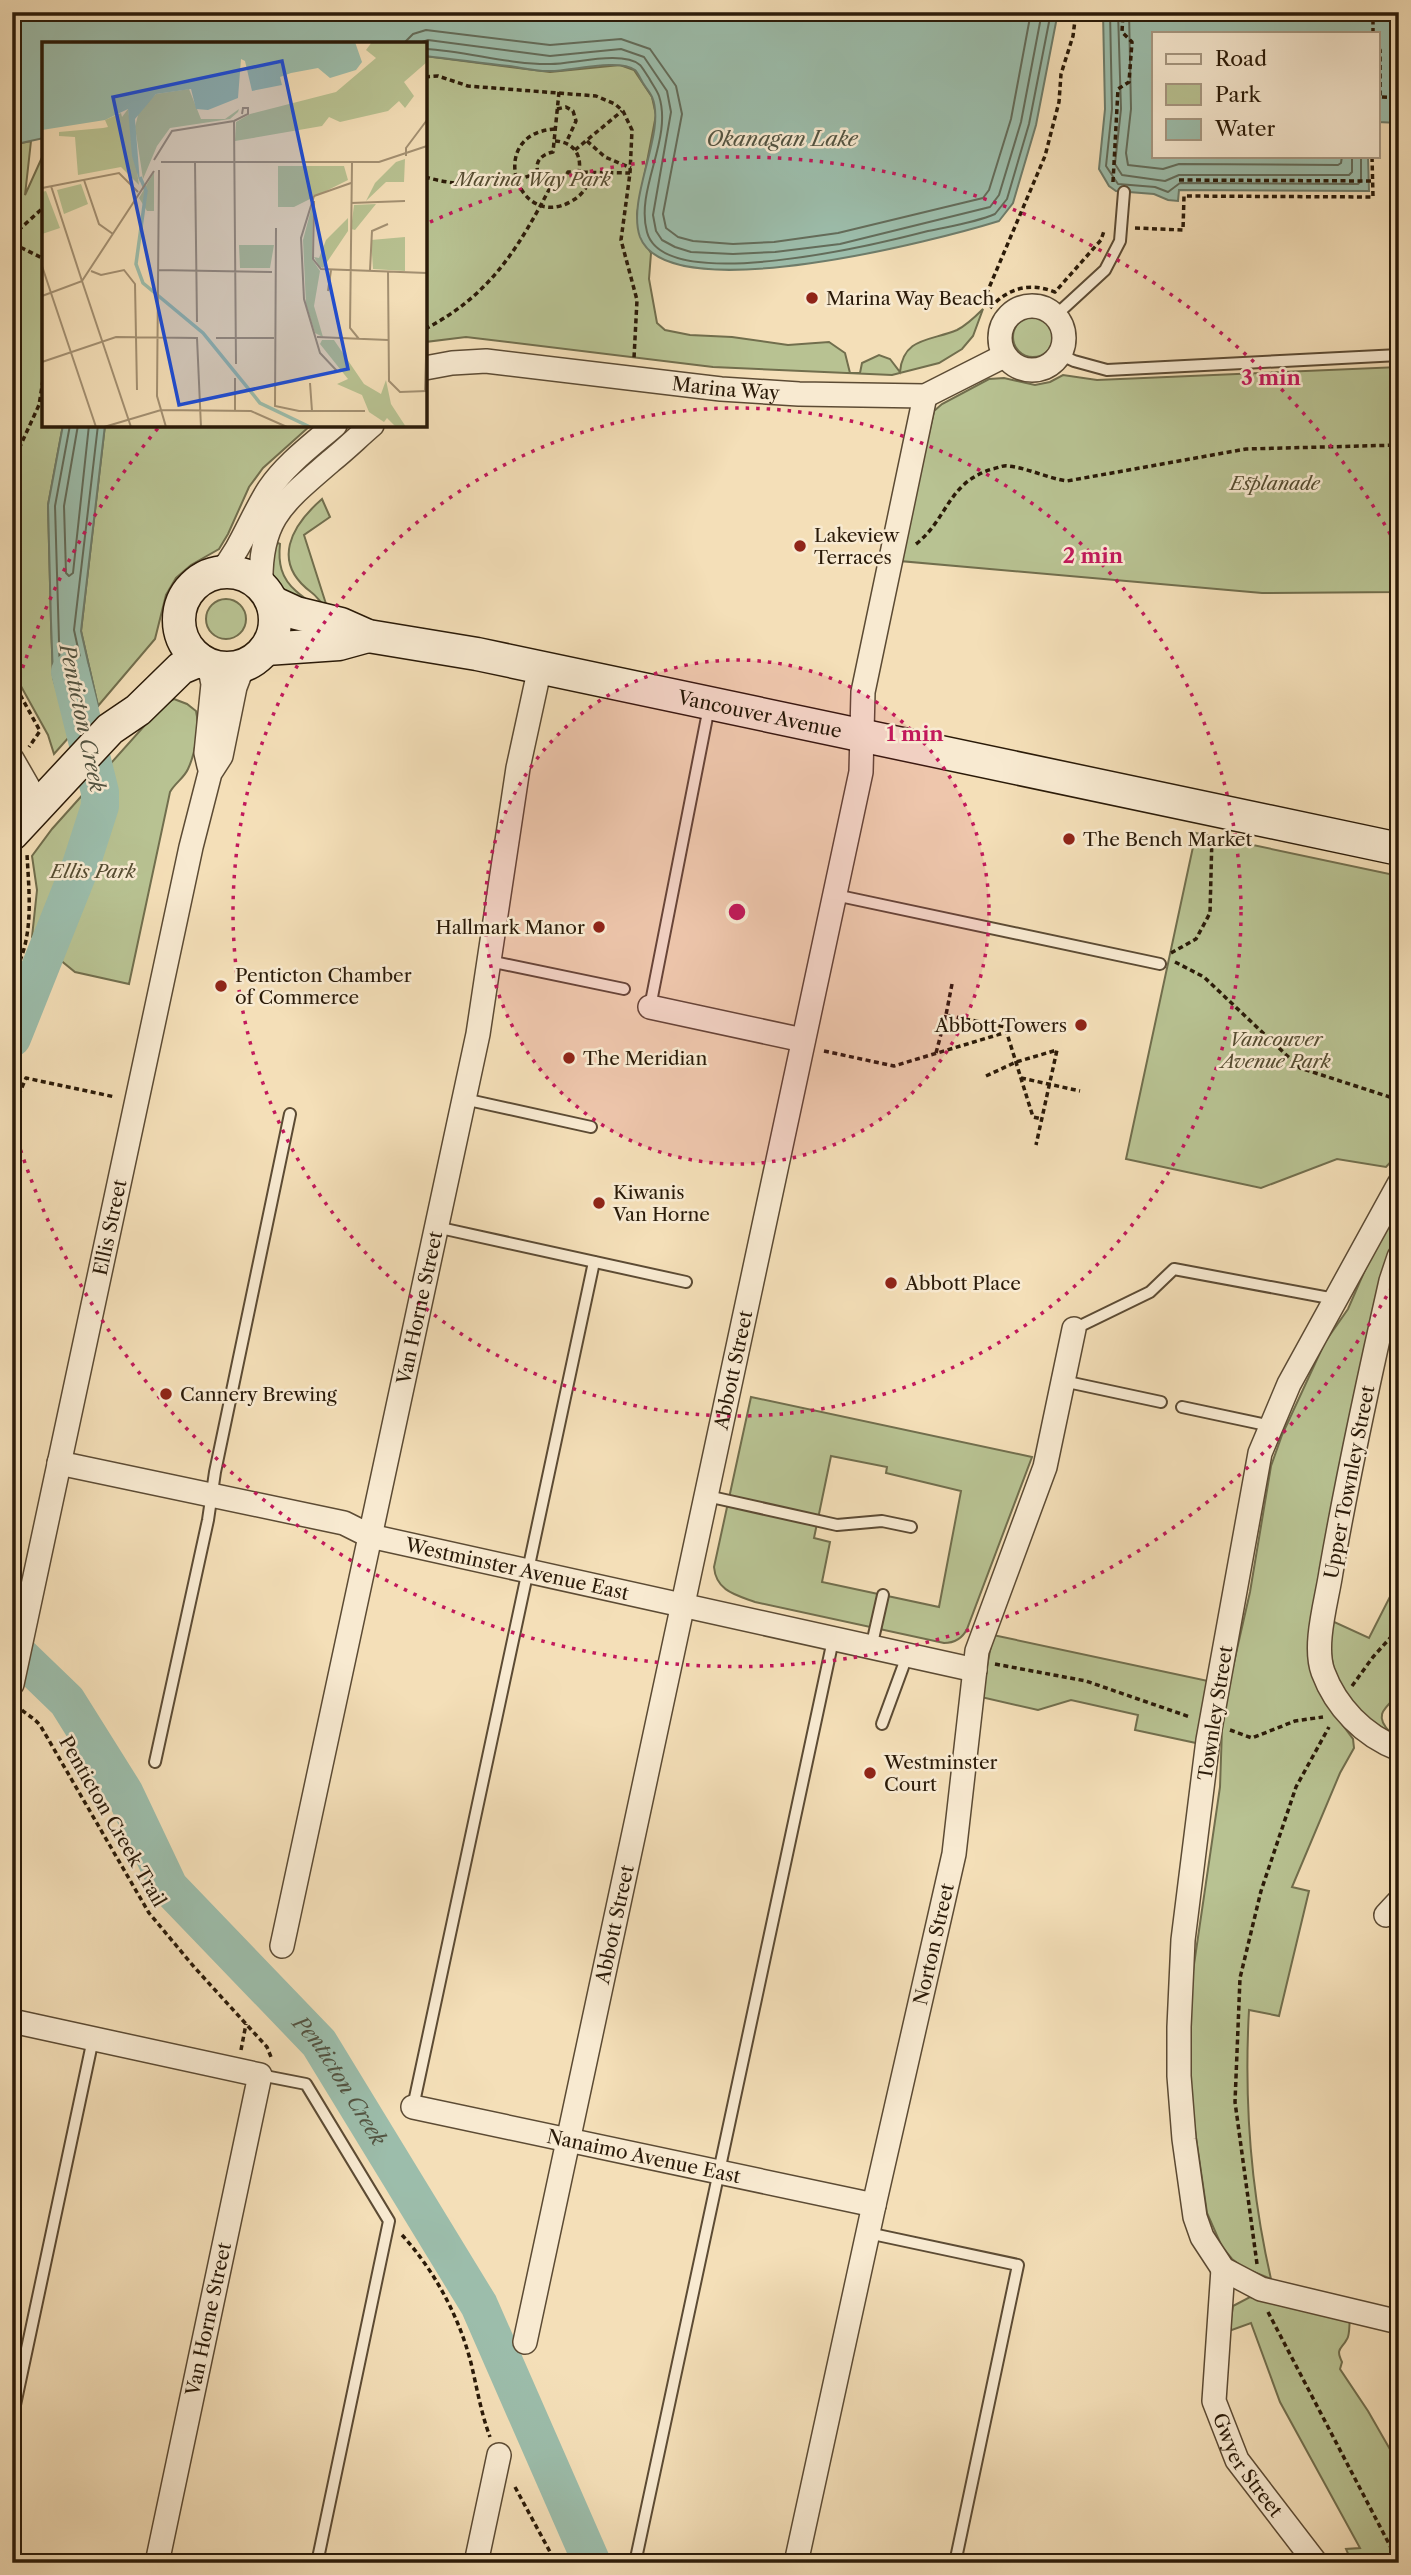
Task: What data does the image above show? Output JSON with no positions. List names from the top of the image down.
{
  "streets": {
    "street": [
      "Marina Way",
      "Vancouver Avenue",
      "Ellis Street",
      "Van Horne Street",
      "Abbott Street",
      "Upper Townley Street",
      "Westminster Avenue East",
      "Townley Street",
      "Norton Street",
      "Nanaimo Avenue East",
      "Gwyer Street"
    ],
    "path": ["Penticton Creek Trail"]
  },
  "crossings": [
    ["Marina Way", "Abbott Street"],
    ["Vancouver Avenue", "Ellis Street"],
    ["Vancouver Avenue", "Van Horne Street"],
    ["Vancouver Avenue", "Abbott Street"],
    ["Ellis Street", "Westminster Avenue East"],
    ["Van Horne Street", "Westminster Avenue East"],
    ["Van Horne Street", "Penticton Creek Trail"],
    ["Abbott Street", "Westminster Avenue East"],
    ["Abbott Street", "Nanaimo Avenue East"],
    ["Westminster Avenue East", "Norton Street"],
    ["Townley Street", "Gwyer Street"],
    ["Norton Street", "Nanaimo Avenue East"]
  ],
  "water": ["Okanagan Lake", "Penticton Creek"],
  "parks": [
    "Marina Way Park",
    "Esplanade",
    "Ellis Park",
    "Vancouver Avenue Park"
  ],
  "places": [
    "Marina Way Beach",
    "Lakeview Terraces",
    "The Bench Market",
    "Hallmark Manor",
    "Penticton Chamber of Commerce",
    "Abbott Towers",
    "The Meridian",
    "Kiwanis Van Horne",
    "Abbott Place",
    "Cannery Brewing",
    "Westminster Court"
  ],
  "legend": ["Road", "Park", "Water"],
  "rings": ["3 min", "2 min", "1 min"]
}
